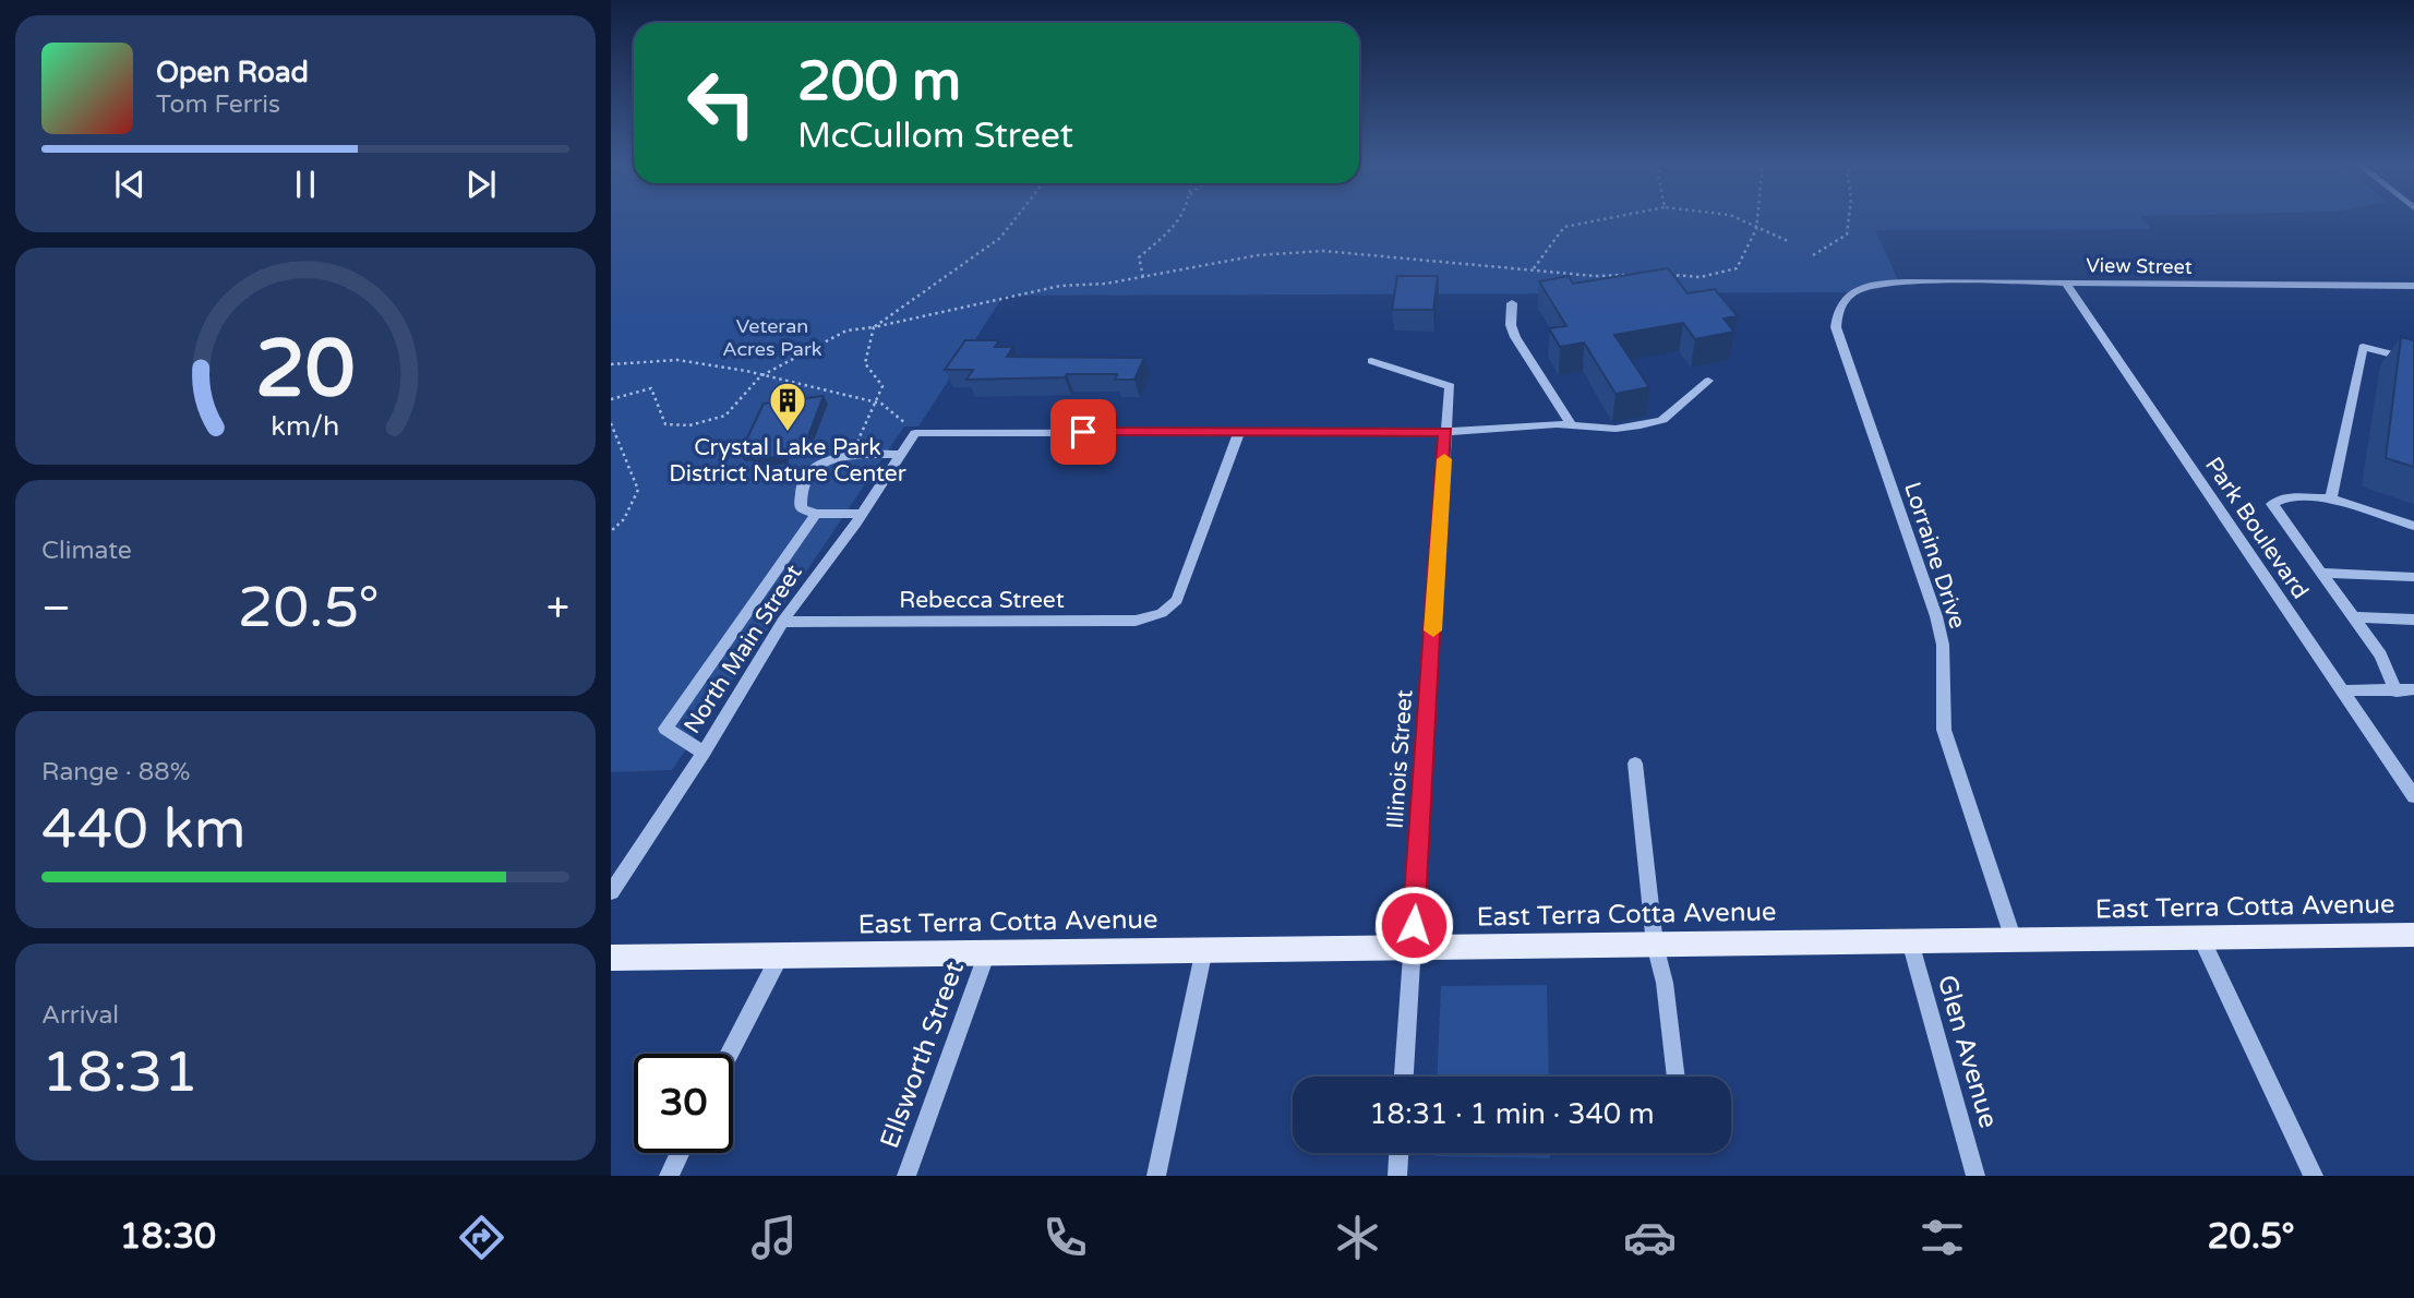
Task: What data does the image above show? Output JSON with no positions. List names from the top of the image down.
{
  "streets": {
    "main road": ["East Terra Cotta Avenue"],
    "street": [
      "View Street",
      "Park Boulevard",
      "Lorraine Drive",
      "Rebecca Street",
      "North Main Street",
      "Illinois Street",
      "Glen Avenue",
      "Ellsworth Street"
    ]
  },
  "crossings": [
    ["View Street", "Park Boulevard"],
    ["View Street", "Lorraine Drive"],
    ["Lorraine Drive", "East Terra Cotta Avenue"],
    ["Rebecca Street", "North Main Street"],
    ["Illinois Street", "East Terra Cotta Avenue"],
    ["East Terra Cotta Avenue", "Glen Avenue"],
    ["East Terra Cotta Avenue", "Ellsworth Street"]
  ],
  "parks": ["Veteran Acres Park"],
  "places": {
    "building": ["Crystal Lake Park District Nature Center"]
  },
  "page": {
    "turn": ["200 m", "McCullom Street"],
    "song": ["Open Road", "Tom Ferris"],
    "tile": [
      "Climate",
      ["Range · 88%", "440 km"],
      ["Arrival", "18:31"]
    ],
    "heat": ["−", "20.5°", "+"],
    "limit": "30",
    "trip": "18:31 · 1 min · 340 m",
    "tabs": ["18:30", "20.5°"],
    "gauge": ["20", "km/h"]
  }
}
